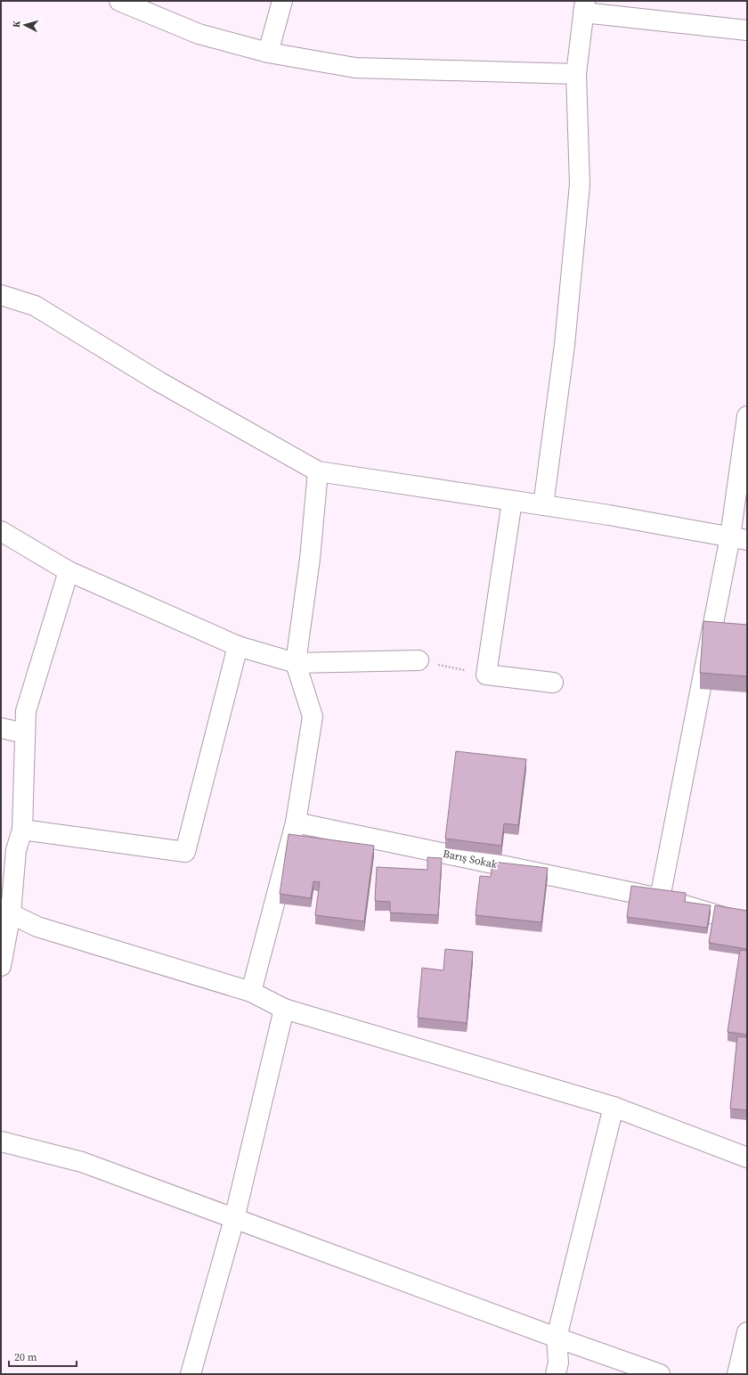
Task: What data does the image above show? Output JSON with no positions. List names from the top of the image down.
{
  "streets": {
    "street": ["Barış Sokak"]
  },
  "scale_bar": "20 m",
  "north": "left"
}
